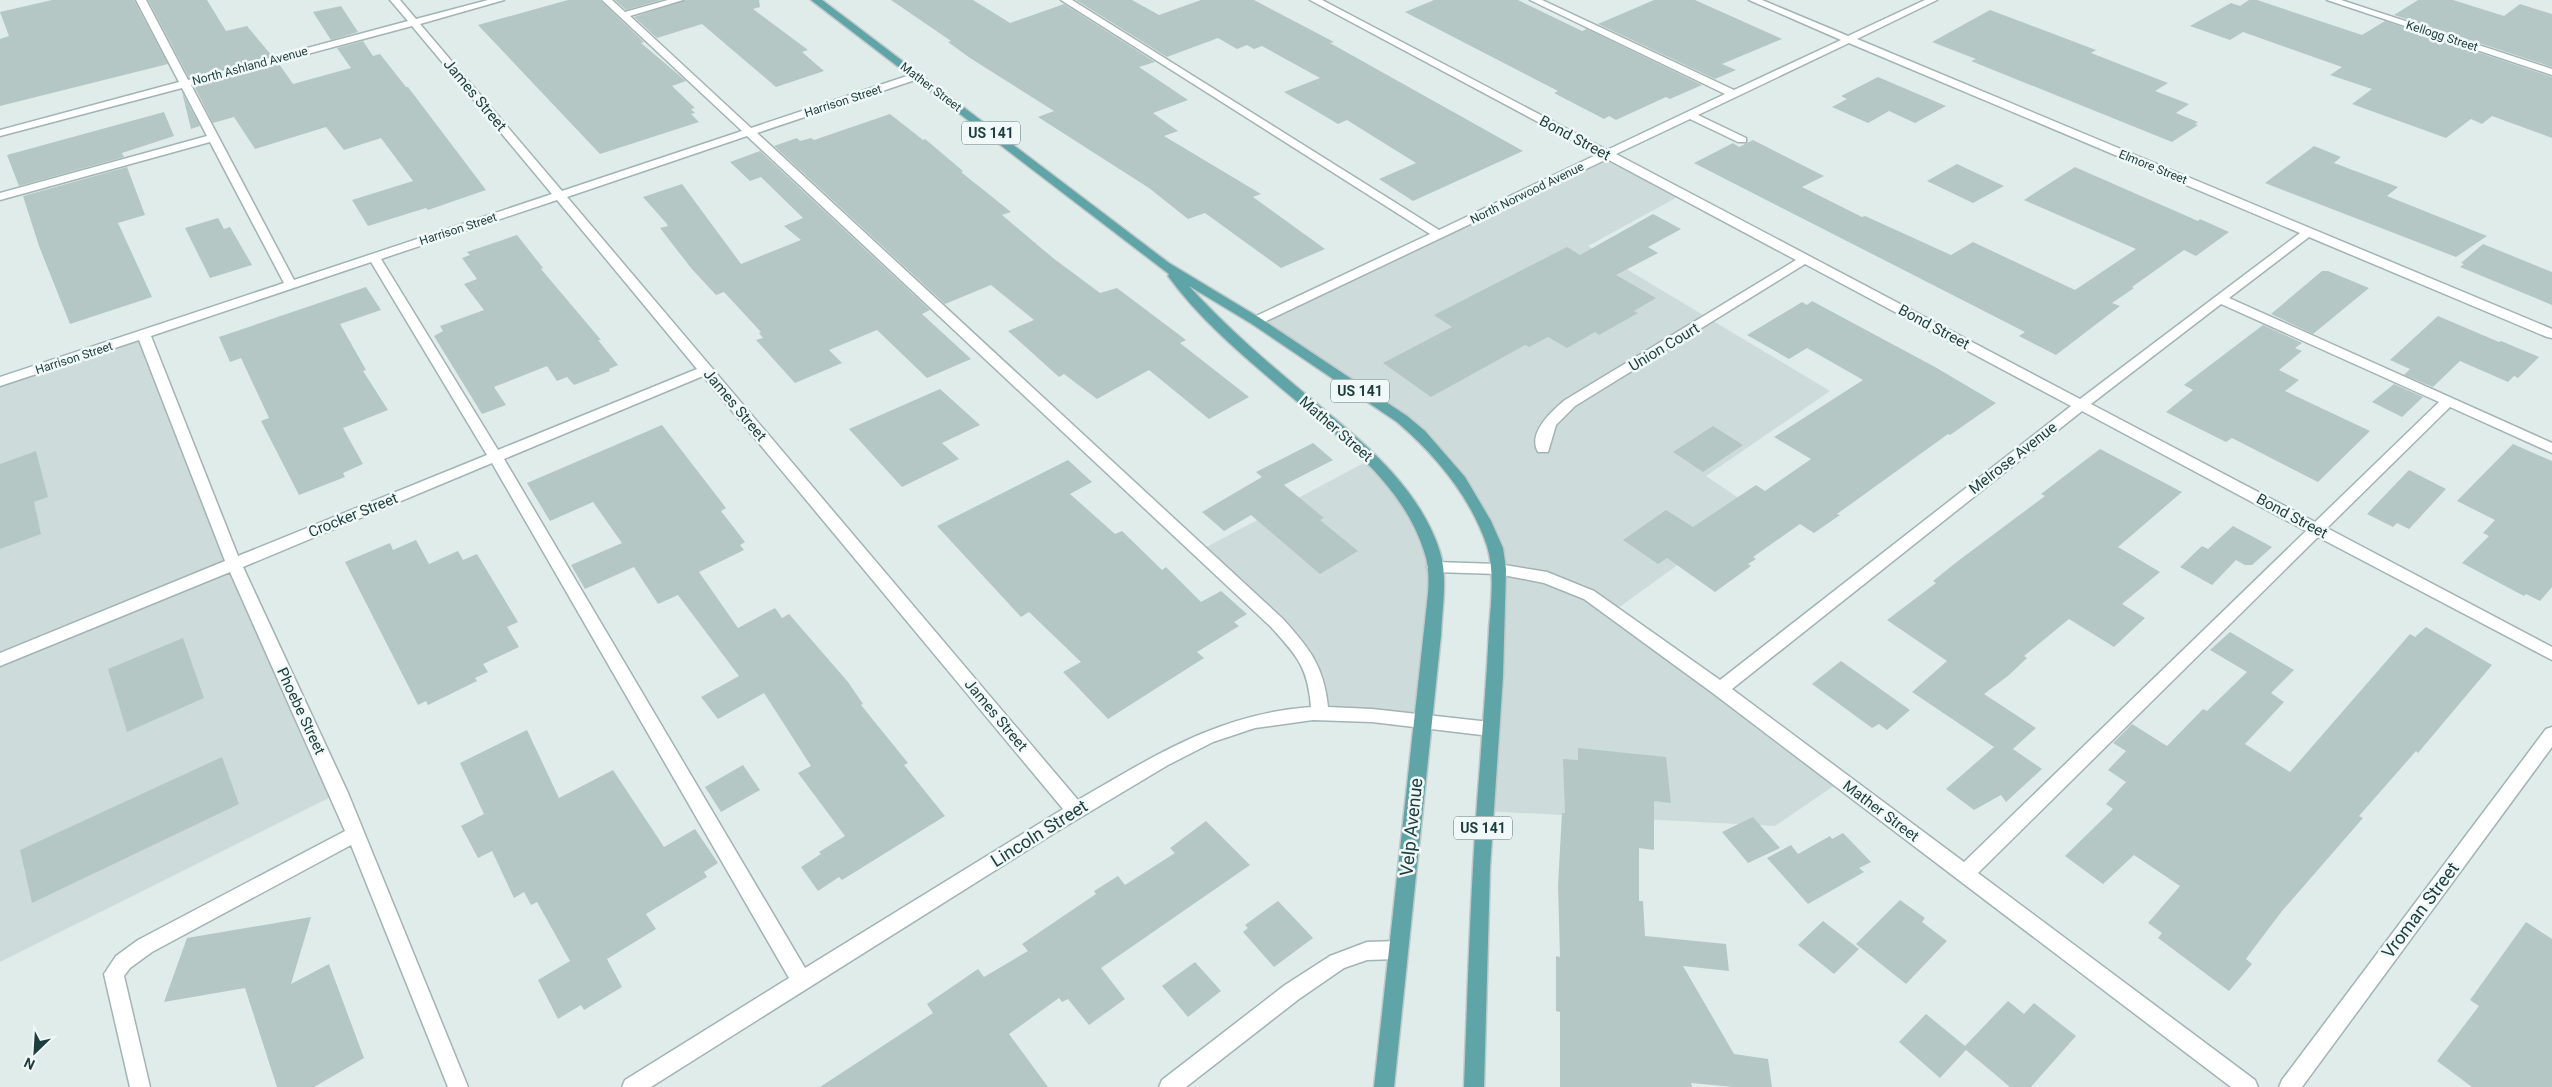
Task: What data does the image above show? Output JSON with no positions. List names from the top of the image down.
{
  "streets": {
    "main road": ["Mather Street", "US 141", "Velp Avenue"],
    "street": [
      "Kellogg Street",
      "North Ashland Avenue",
      "James Street",
      "Harrison Street",
      "Bond Street",
      "Elmore Street",
      "North Norwood Avenue",
      "Union Court",
      "Melrose Avenue",
      "Crocker Street",
      "Phoebe Street",
      "Lincoln Street",
      "Vroman Street"
    ]
  },
  "crossings": [
    ["North Ashland Avenue", "James Street"],
    ["Mather Street", "Harrison Street"],
    ["Mather Street", "US 141"],
    ["Mather Street", "North Norwood Avenue"],
    ["Mather Street", "Melrose Avenue"],
    ["Mather Street", "Velp Avenue"],
    ["James Street", "Harrison Street"],
    ["James Street", "Crocker Street"],
    ["James Street", "Lincoln Street"],
    ["Harrison Street", "Phoebe Street"],
    ["US 141", "Lincoln Street"],
    ["Bond Street", "North Norwood Avenue"],
    ["Bond Street", "Union Court"],
    ["Bond Street", "Melrose Avenue"],
    ["Elmore Street", "North Norwood Avenue"],
    ["Elmore Street", "Melrose Avenue"],
    ["Crocker Street", "Phoebe Street"],
    ["Velp Avenue", "Lincoln Street"]
  ],
  "north": "bottom left"
}
